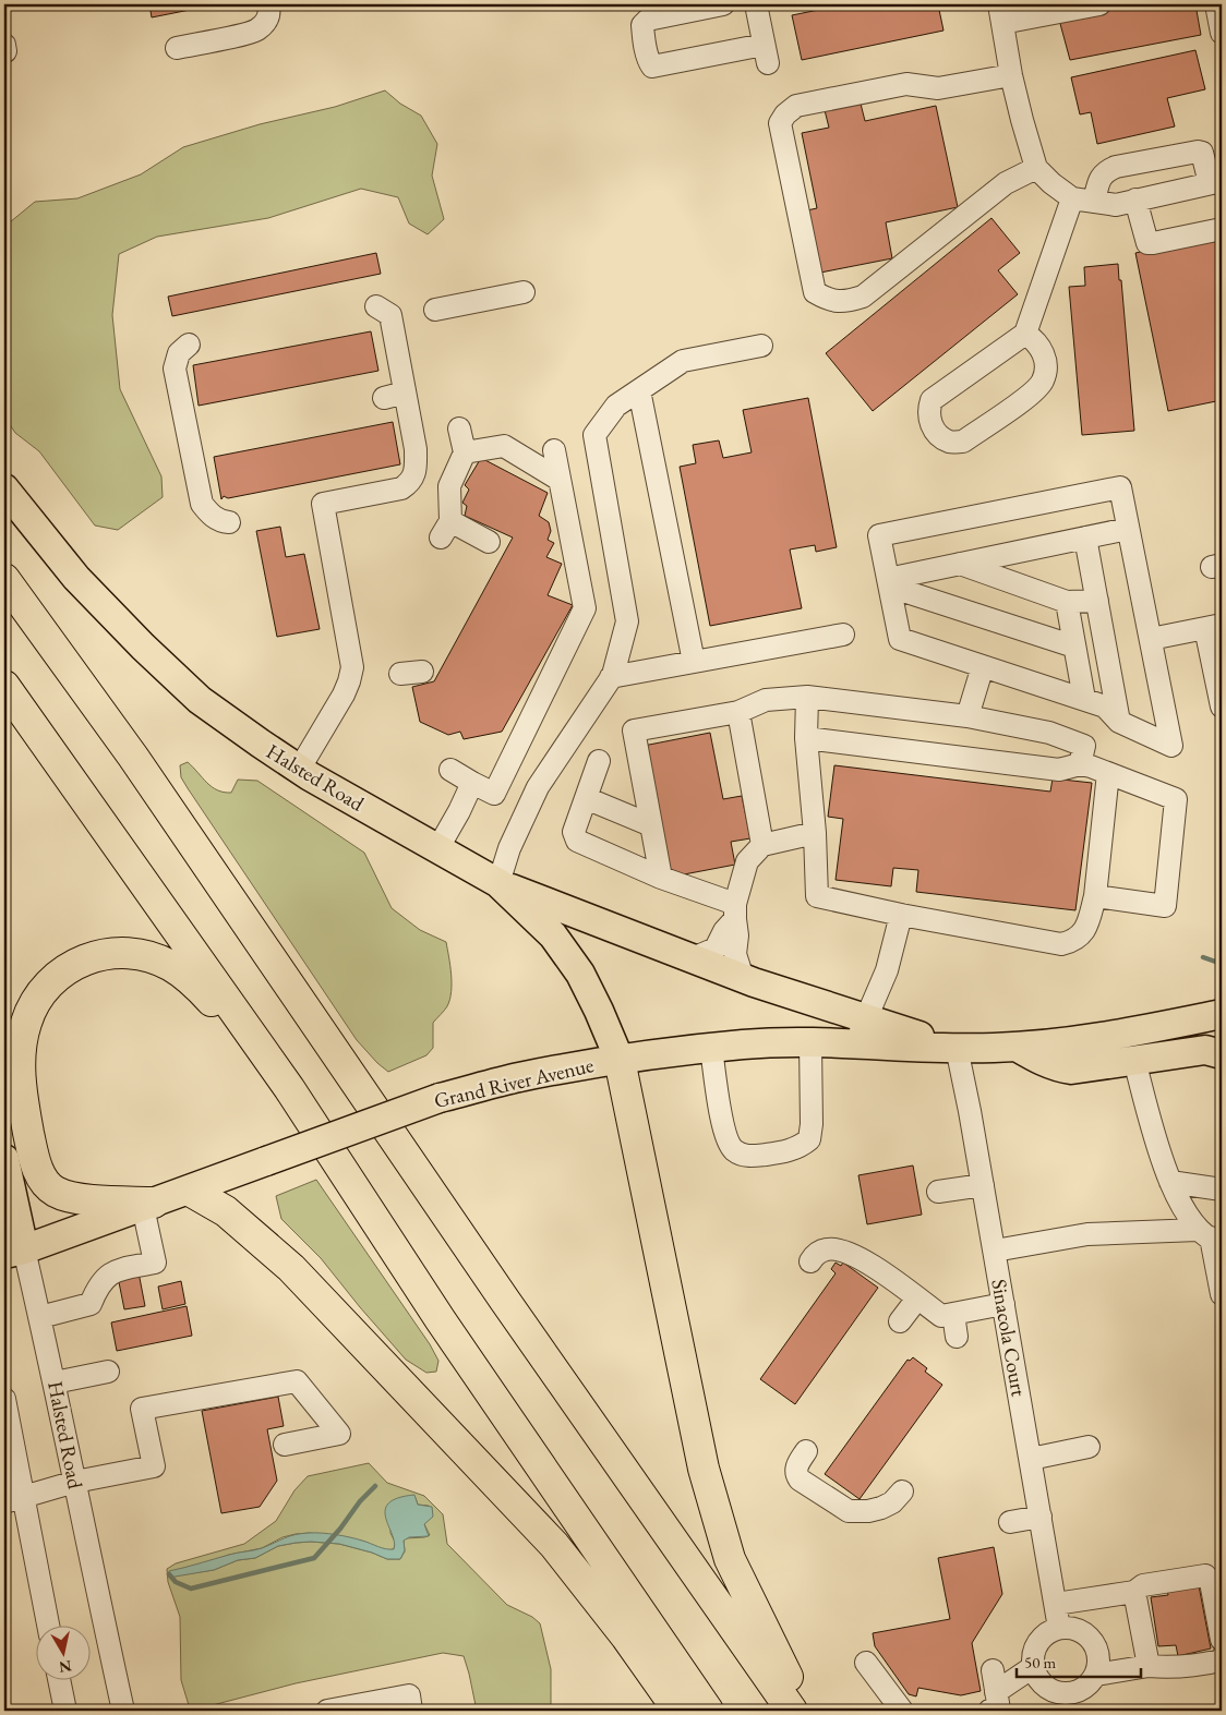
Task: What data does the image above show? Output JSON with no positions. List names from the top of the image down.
{
  "streets": {
    "main road": ["Halsted Road", "Grand River Avenue"],
    "street": ["Sinacola Court"]
  },
  "crossings": [
    ["Halsted Road", "Grand River Avenue"]
  ],
  "scale_bar": "50 m",
  "north": "bottom"
}
